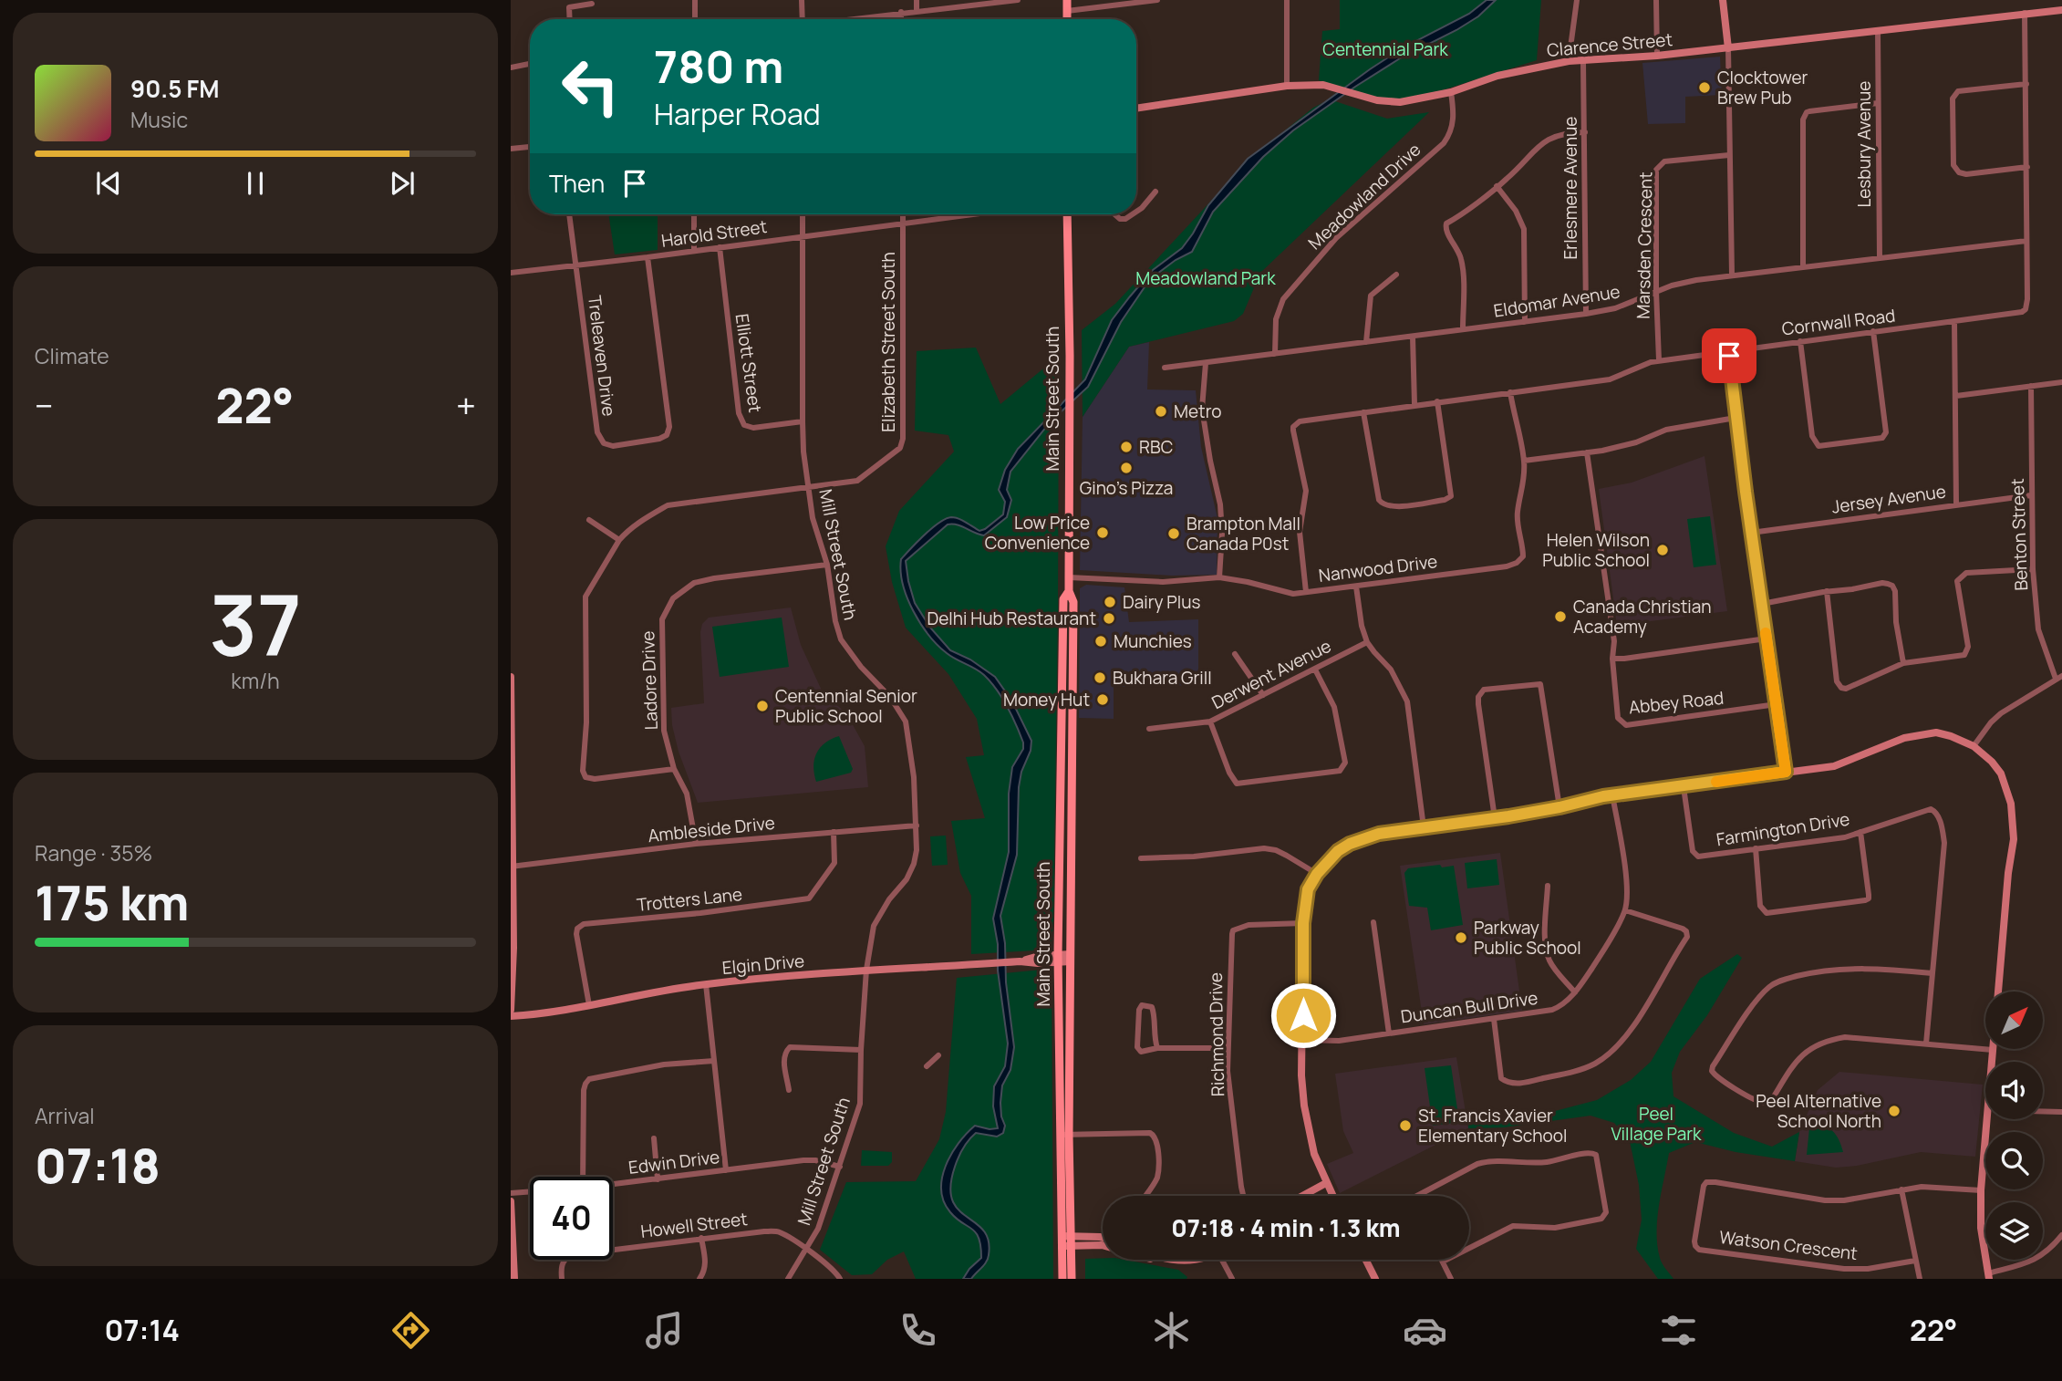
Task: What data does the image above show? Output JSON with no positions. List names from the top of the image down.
{
  "streets": {
    "main road": ["Main Street South"],
    "street": [
      "Clarence Street",
      "Lesbury Avenue",
      "Erlesmere Avenue",
      "Meadowland Drive",
      "Harold Street",
      "Marsden Crescent",
      "Eldomar Avenue",
      "Cornwall Road",
      "Elizabeth Street South",
      "Treleaven Drive",
      "Elliott Street",
      "Jersey Avenue",
      "Benton Street",
      "Mill Street South",
      "Nanwood Drive",
      "Derwent Avenue",
      "Ladore Drive",
      "Abbey Road",
      "Ambleside Drive",
      "Farmington Drive",
      "Trotters Lane",
      "Elgin Drive",
      "Duncan Bull Drive",
      "Richmond Drive",
      "Edwin Drive",
      "Howell Street",
      "Watson Crescent"
    ]
  },
  "crossings": [
    ["Clarence Street", "Lesbury Avenue"],
    ["Clarence Street", "Erlesmere Avenue"],
    ["Clarence Street", "Meadowland Drive"],
    ["Clarence Street", "Cornwall Road"],
    ["Lesbury Avenue", "Eldomar Avenue"],
    ["Erlesmere Avenue", "Eldomar Avenue"],
    ["Meadowland Drive", "Eldomar Avenue"],
    ["Harold Street", "Elizabeth Street South"],
    ["Harold Street", "Treleaven Drive"],
    ["Harold Street", "Elliott Street"],
    ["Harold Street", "Mill Street South"],
    ["Marsden Crescent", "Eldomar Avenue"],
    ["Marsden Crescent", "Cornwall Road"],
    ["Eldomar Avenue", "Cornwall Road"],
    ["Cornwall Road", "Nanwood Drive"],
    ["Elizabeth Street South", "Mill Street South"],
    ["Elizabeth Street South", "Ladore Drive"],
    ["Elliott Street", "Mill Street South"],
    ["Main Street South", "Nanwood Drive"],
    ["Main Street South", "Elgin Drive"],
    ["Jersey Avenue", "Benton Street"],
    ["Mill Street South", "Ladore Drive"],
    ["Mill Street South", "Ambleside Drive"],
    ["Mill Street South", "Elgin Drive"],
    ["Mill Street South", "Edwin Drive"],
    ["Mill Street South", "Howell Street"],
    ["Ladore Drive", "Ambleside Drive"],
    ["Ambleside Drive", "Trotters Lane"],
    ["Trotters Lane", "Elgin Drive"]
  ],
  "parks": ["Centennial Park", "Meadowland Park", "Peel Village Park"],
  "places": [
    "Clocktower Brew Pub",
    "Metro",
    "RBC",
    "Gino's Pizza",
    "Low Price Convenience",
    "Brampton Mall Canada P0st",
    "Helen Wilson Public School",
    "Dairy Plus",
    "Canada Christian Academy",
    "Delhi Hub Restaurant",
    "Munchies",
    "Bukhara Grill",
    "Money Hut",
    "Centennial Senior Public School",
    "Parkway Public School",
    "Peel Alternative School North",
    "St. Francis Xavier Elementary School"
  ],
  "north": "top right",
  "page": {
    "turn": ["780 m", "Harper Road"],
    "song": ["90.5 FM", "Music"],
    "then": "Then",
    "tile": [
      "Climate",
      ["37", "km/h"],
      ["Range · 35%", "175 km"],
      ["Arrival", "07:18"]
    ],
    "heat": ["−", "22°", "+"],
    "limit": "40",
    "trip": "07:18 · 4 min · 1.3 km",
    "tabs": ["07:14", "22°"]
  }
}
